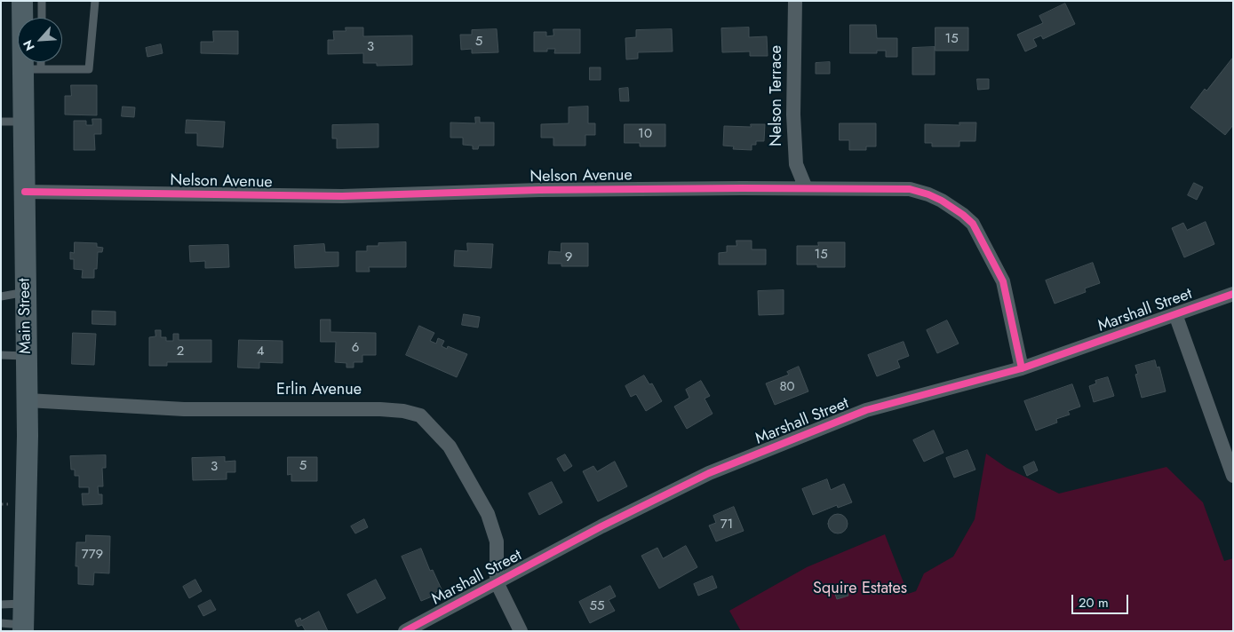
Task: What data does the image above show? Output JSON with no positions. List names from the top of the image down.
{
  "streets": {
    "main road": ["Main Street"],
    "street": [
      "Nelson Terrace",
      "Nelson Avenue",
      "Marshall Street",
      "Erlin Avenue"
    ]
  },
  "crossings": [
    ["Nelson Terrace", "Nelson Avenue"],
    ["Nelson Avenue", "Marshall Street"],
    ["Nelson Avenue", "Main Street"],
    ["Marshall Street", "Erlin Avenue"],
    ["Main Street", "Erlin Avenue"]
  ],
  "parks": ["Squire Estates"],
  "house_numbers": [
    "15",
    "5",
    "3",
    "10",
    "15",
    "9",
    "6",
    "2",
    "4",
    "80",
    "5",
    "3",
    "71",
    "779",
    "55"
  ],
  "scale_bar": "20 m",
  "north": "bottom left"
}
